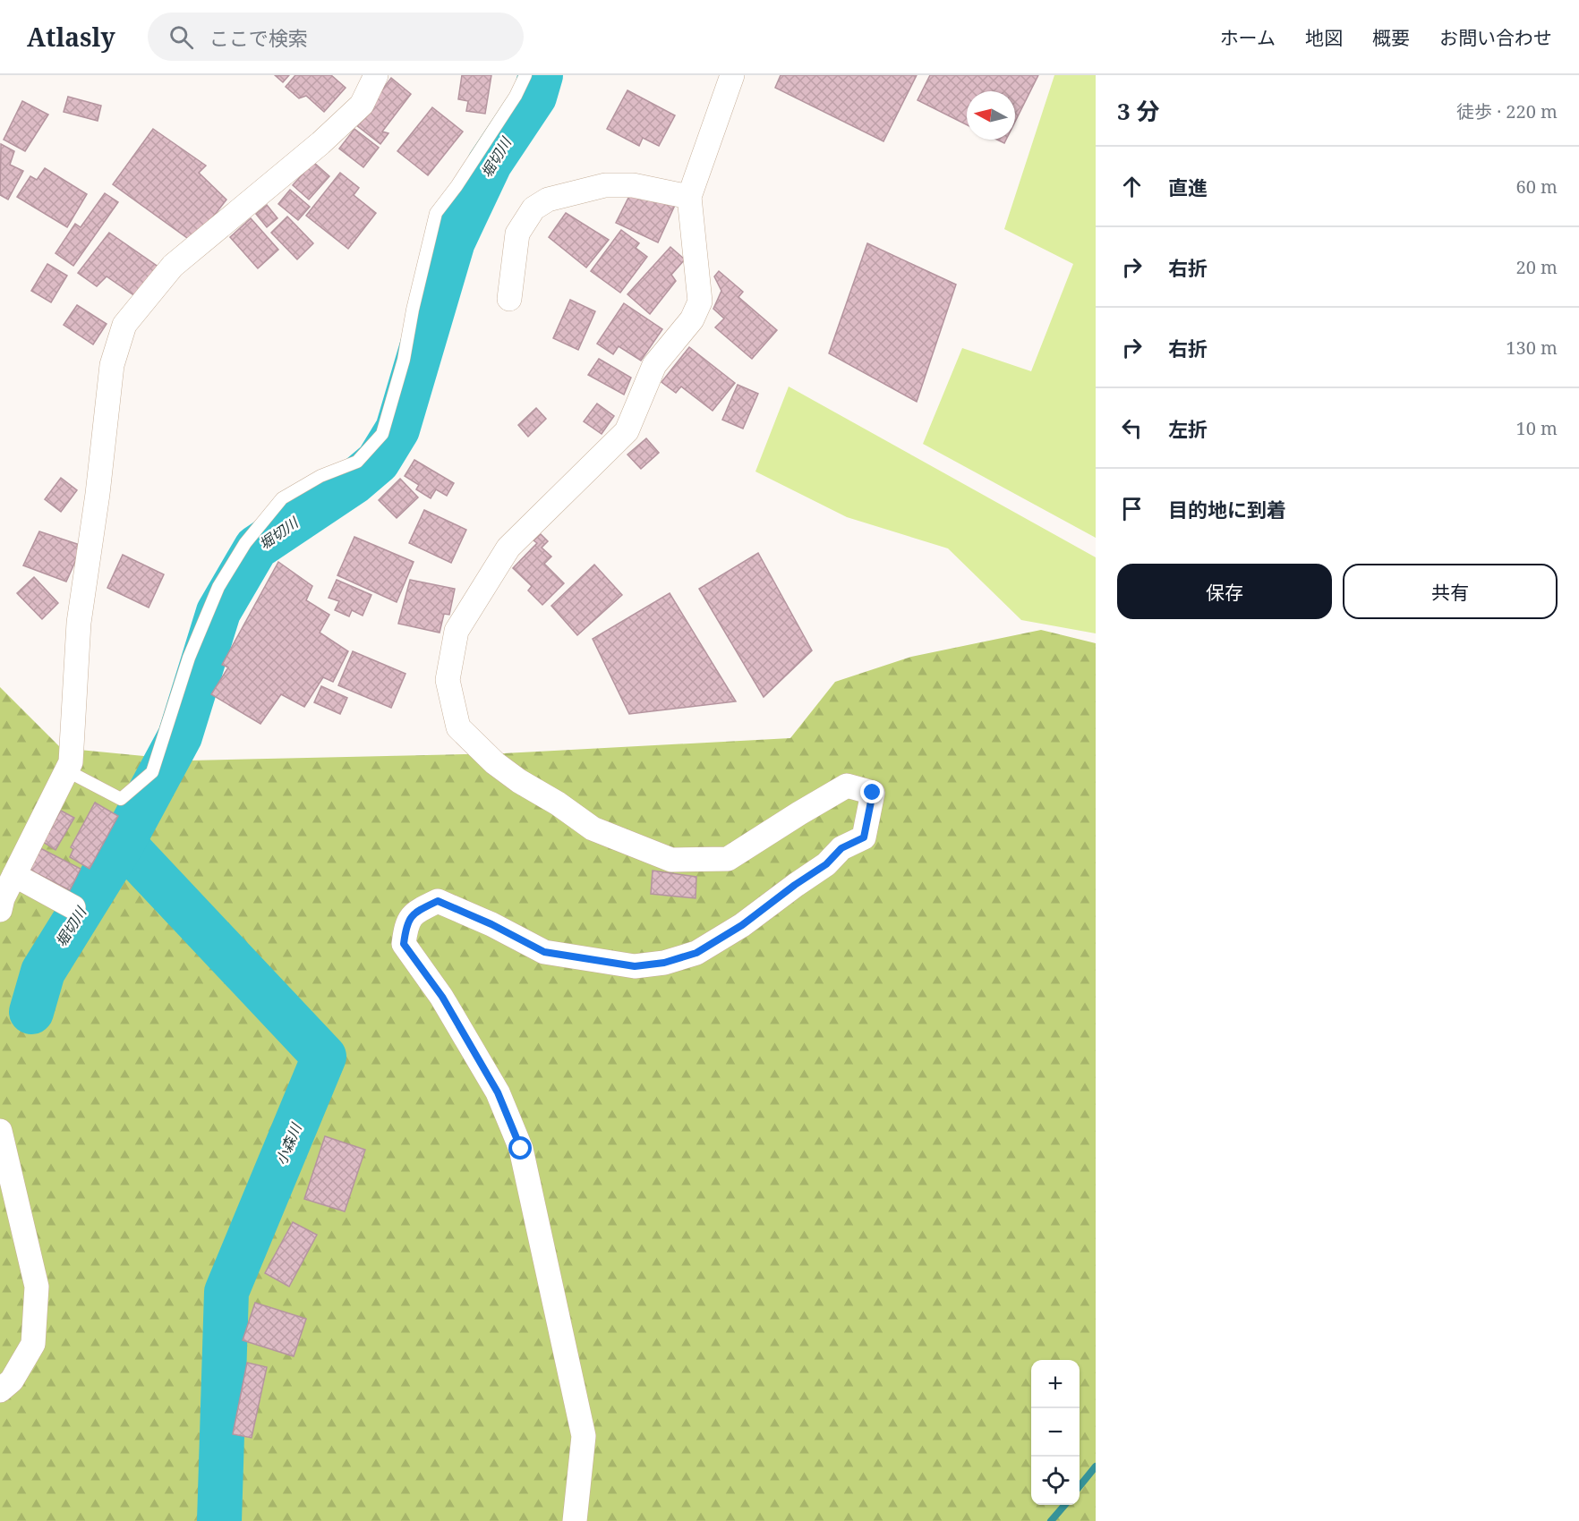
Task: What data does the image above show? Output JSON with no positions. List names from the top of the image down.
{
  "water": ["堀切川", "小森川"],
  "north": "left",
  "page": {
    "header": "Atlasly",
    "search": "ここで検索",
    "nav": [
      "ホーム",
      "地図",
      "概要",
      "お問い合わせ"
    ],
    "heading": ["3 分", "徒歩 · 220 m"],
    "list": [
      ["直進", "60 m"],
      ["右折", "20 m"],
      ["右折", "130 m"],
      ["左折", "10 m"],
      "目的地に到着"
    ],
    "buttons": ["保存", "共有"],
    "map_buttons": ["+", "−"]
  }
}
